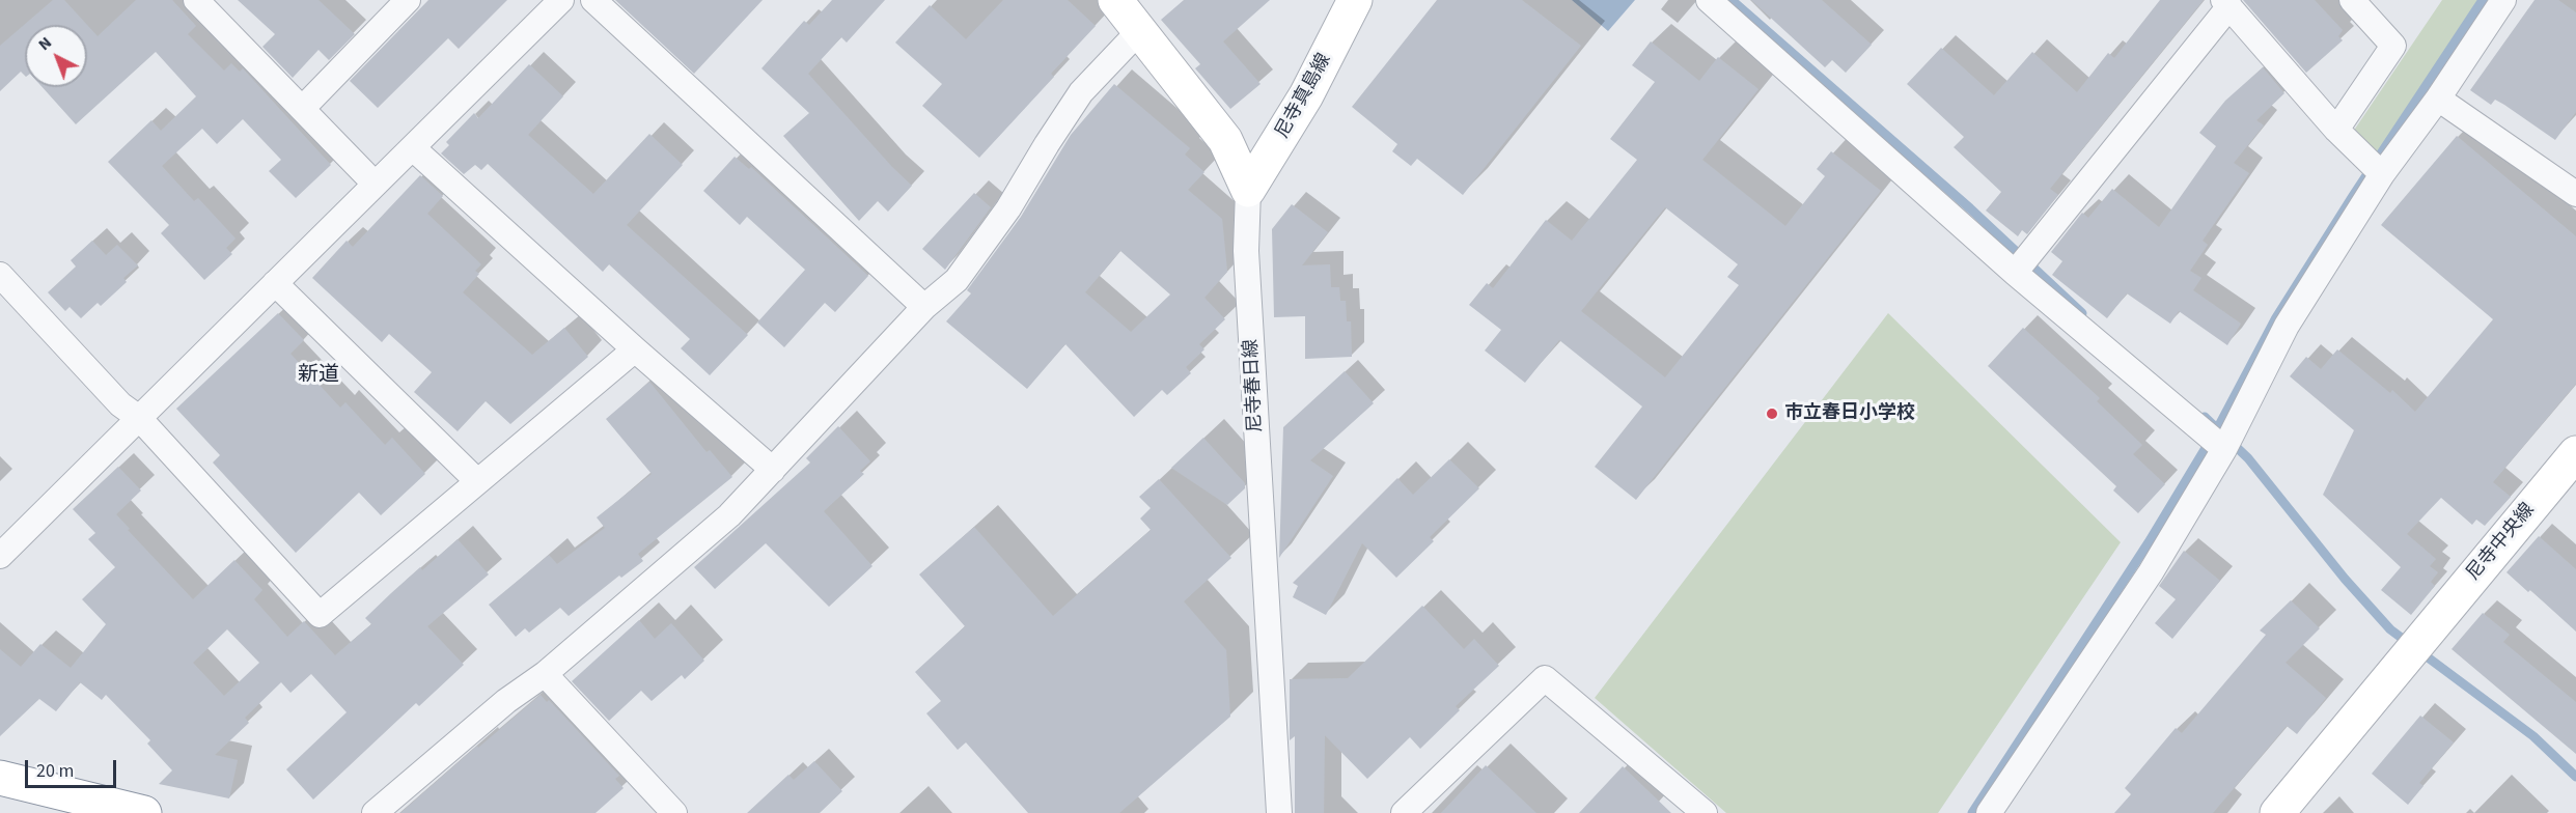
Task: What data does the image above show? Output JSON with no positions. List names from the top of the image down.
{
  "streets": {
    "main road": ["尼寺真島線", "尼寺春日線", "尼寺中央線"]
  },
  "crossings": [
    ["尼寺真島線", "尼寺春日線"]
  ],
  "districts": ["新道"],
  "places": ["市立春日小学校"],
  "scale_bar": "20 m",
  "north": "top left"
}
